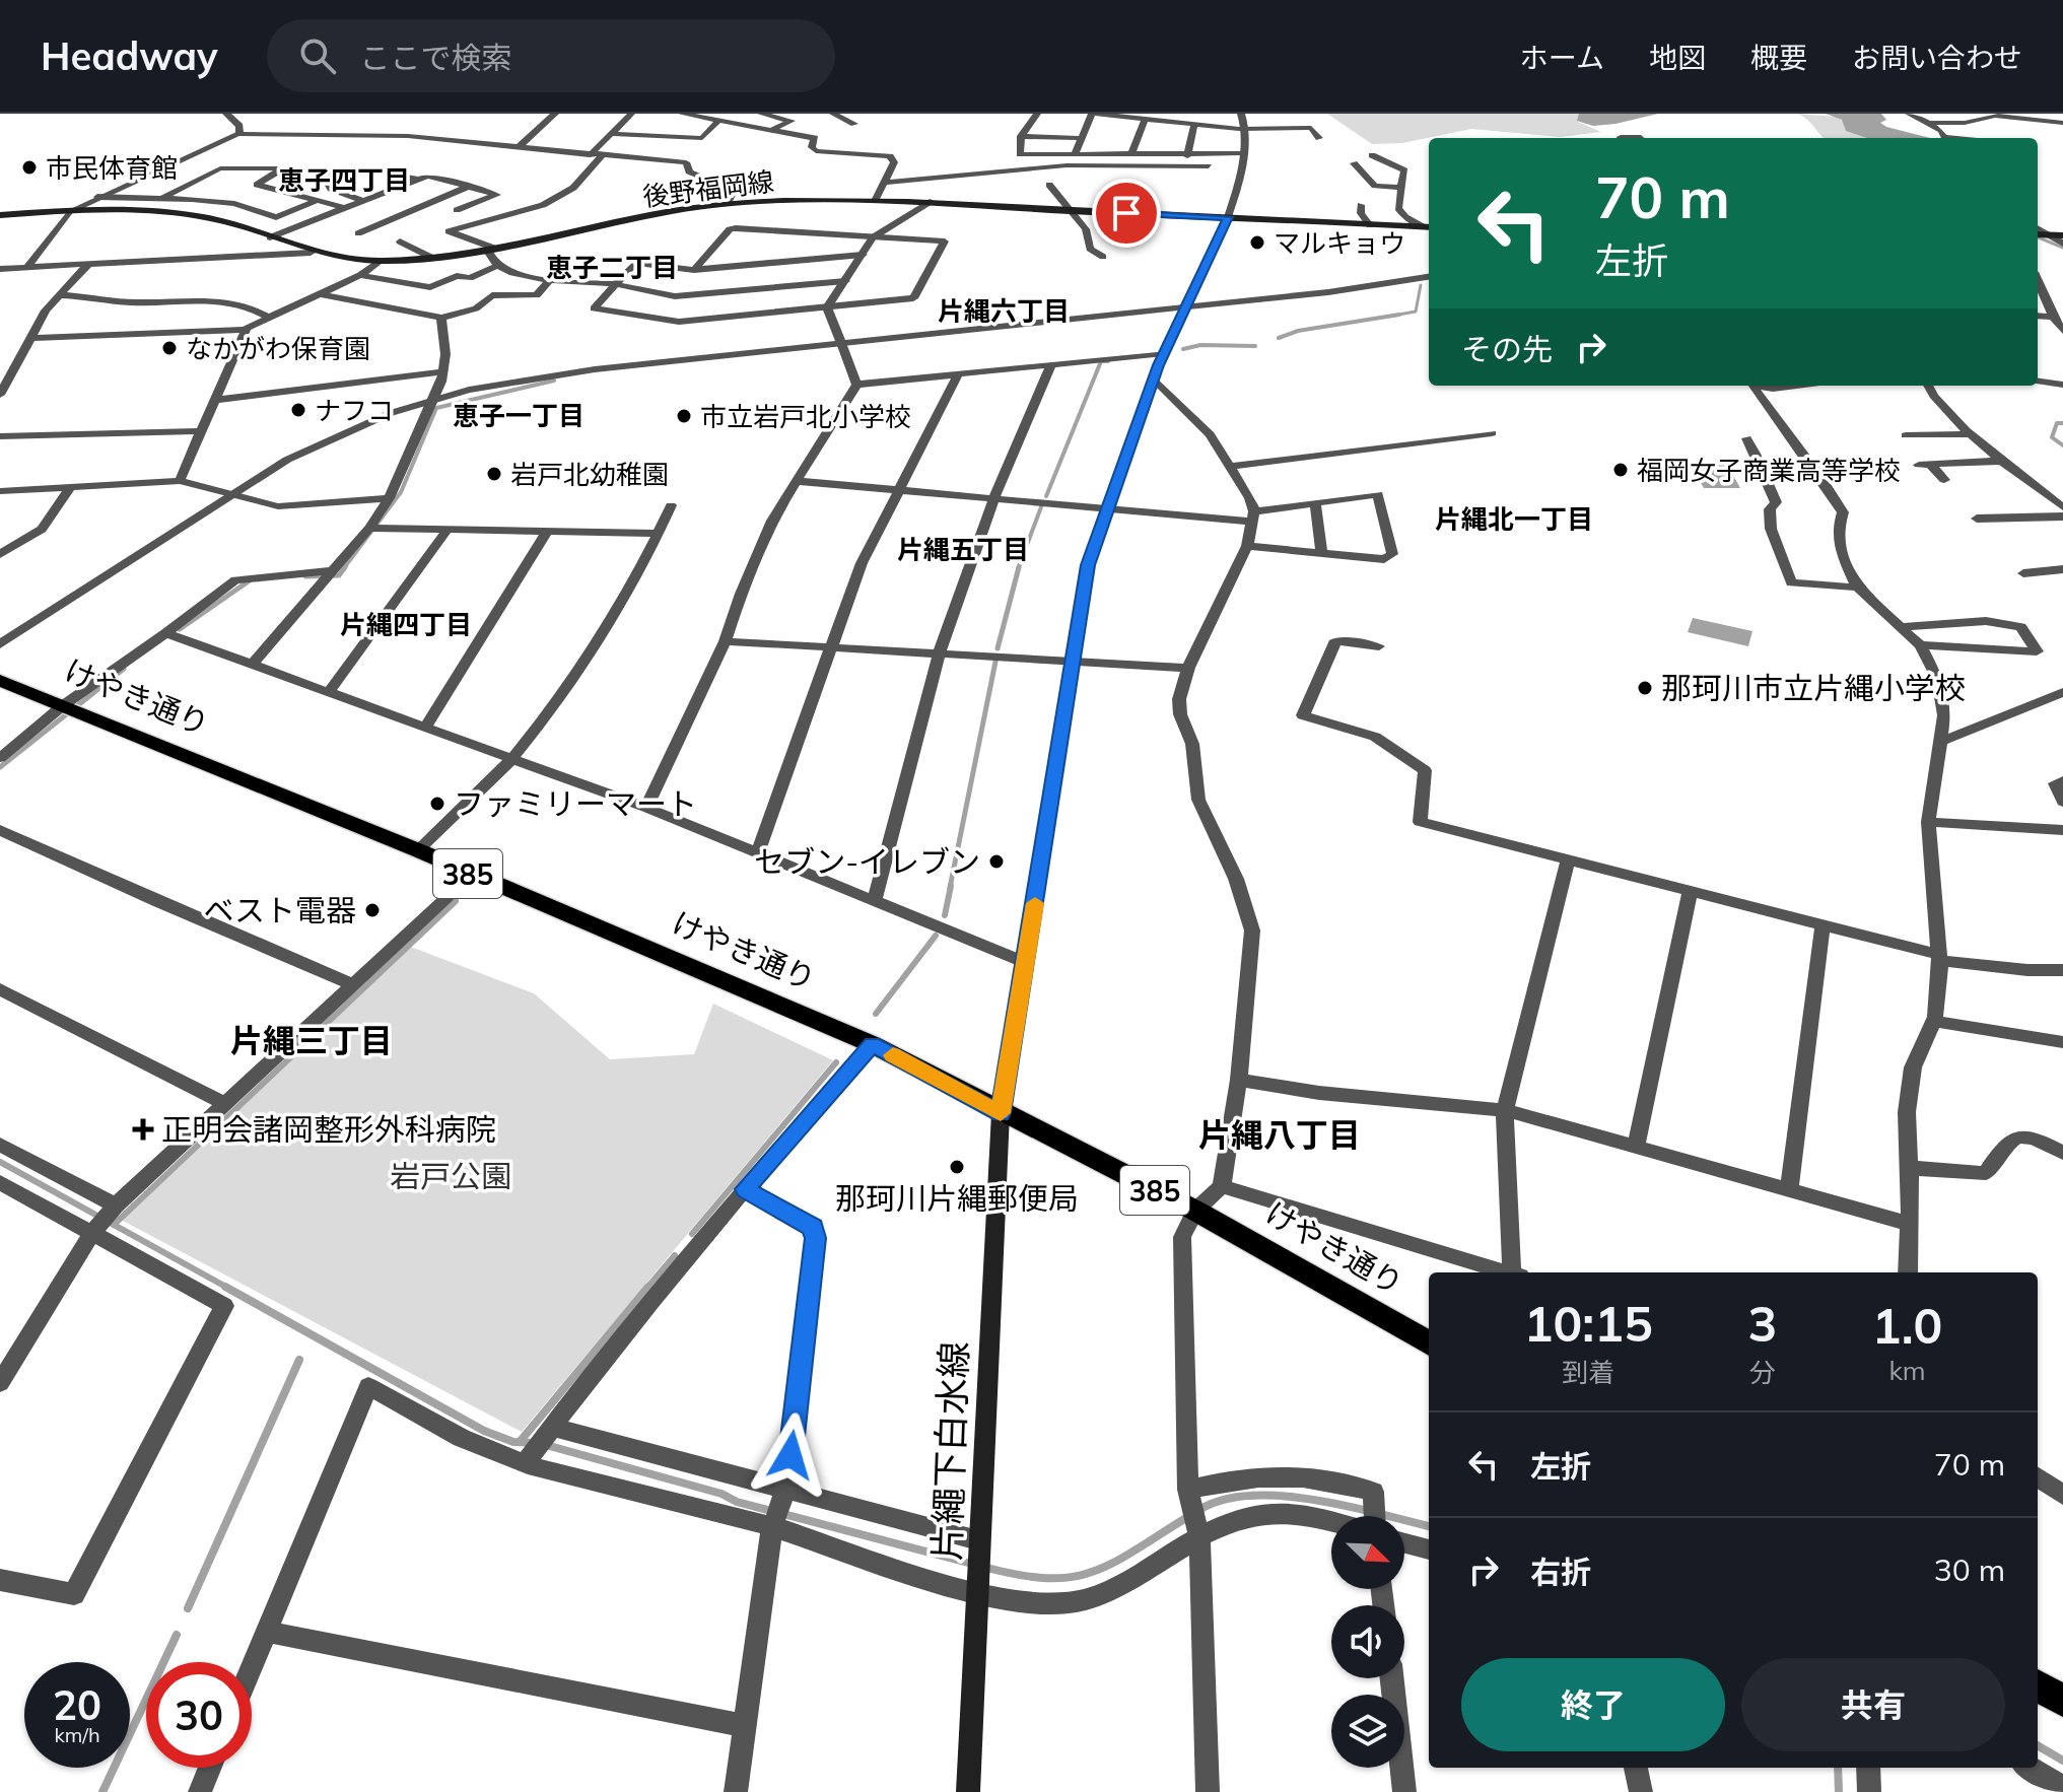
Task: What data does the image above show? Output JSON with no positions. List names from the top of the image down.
{
  "streets": {
    "highway": ["けやき通り", "385"],
    "main road": ["後野福岡線", "片繩下白水線"]
  },
  "crossings": [
    ["けやき通り", "片繩下白水線"]
  ],
  "districts": [
    "恵子四丁目",
    "恵子二丁目",
    "片縄六丁目",
    "恵子一丁目",
    "片縄北一丁目",
    "片縄五丁目",
    "片縄四丁目",
    "片縄三丁目",
    "片縄八丁目"
  ],
  "parks": ["岩戸公園"],
  "places": {
    "other": [
      "市民体育館",
      "マルキョウ",
      "なかがわ保育園",
      "ナフコ",
      "市立岩戸北小学校",
      "福岡女子商業高等学校",
      "岩戸北幼稚園",
      "那珂川市立片縄小学校",
      "ファミリーマート",
      "セブン-イレブン",
      "ベスト電器",
      "那珂川片縄郵便局"
    ],
    "health": ["正明会諸岡整形外科病院"]
  },
  "north": "bottom right",
  "page": {
    "header": "Headway",
    "search": "ここで検索",
    "nav": [
      "ホーム",
      "地図",
      "概要",
      "お問い合わせ"
    ],
    "turn": ["70 m", "左折"],
    "then": "その先",
    "eta": [
      "10:15",
      "到着",
      "3",
      "分",
      "1.0",
      "km"
    ],
    "list": [
      {
        "name": "左折",
        "value": "70 m"
      },
      {
        "name": "右折",
        "value": "30 m"
      }
    ],
    "buttons": ["終了", "共有"],
    "speed": "20 km/h",
    "limit": "30"
  }
}
